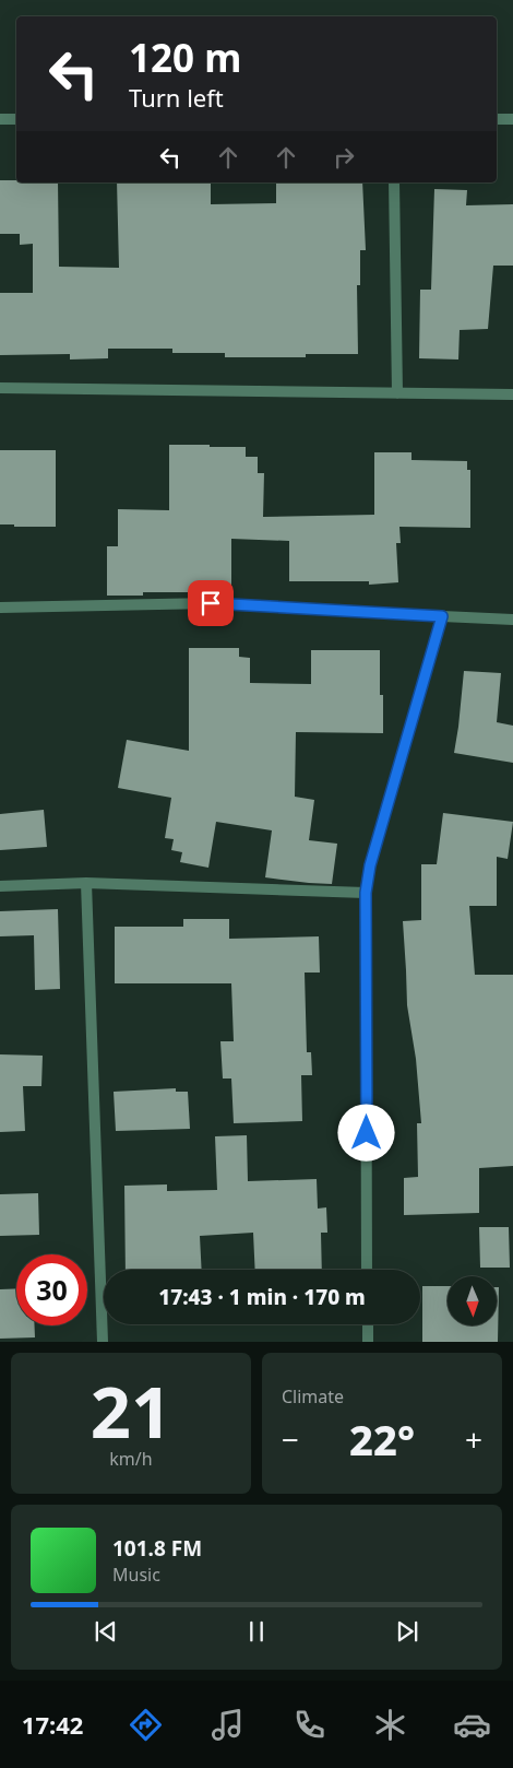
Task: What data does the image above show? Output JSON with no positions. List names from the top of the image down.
{
  "north": "bottom",
  "page": {
    "turn": ["120 m", "Turn left"],
    "limit": "30",
    "trip": "17:43 · 1 min · 170 m",
    "tile": [
      ["21", "km/h"],
      "Climate"
    ],
    "heat": ["−", "22°", "+"],
    "song": ["101.8 FM", "Music"],
    "tabs": "17:42"
  }
}
